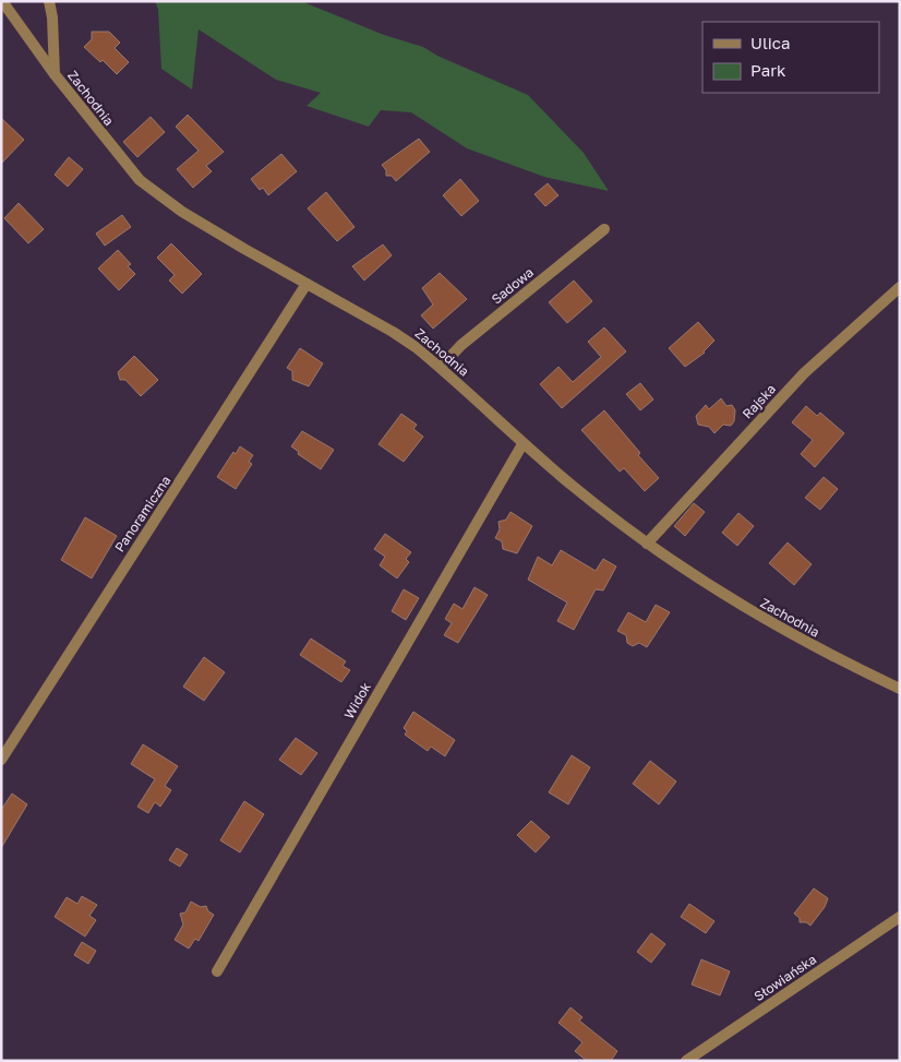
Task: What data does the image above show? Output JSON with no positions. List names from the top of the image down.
{
  "streets": {
    "street": [
      "Zachodnia",
      "Sadowa",
      "Rajska",
      "Panoramiczna",
      "Widok",
      "Słowiańska"
    ]
  },
  "crossings": [
    ["Zachodnia", "Sadowa"],
    ["Zachodnia", "Rajska"],
    ["Zachodnia", "Panoramiczna"],
    ["Zachodnia", "Widok"]
  ],
  "legend": ["Ulica", "Park"]
}
